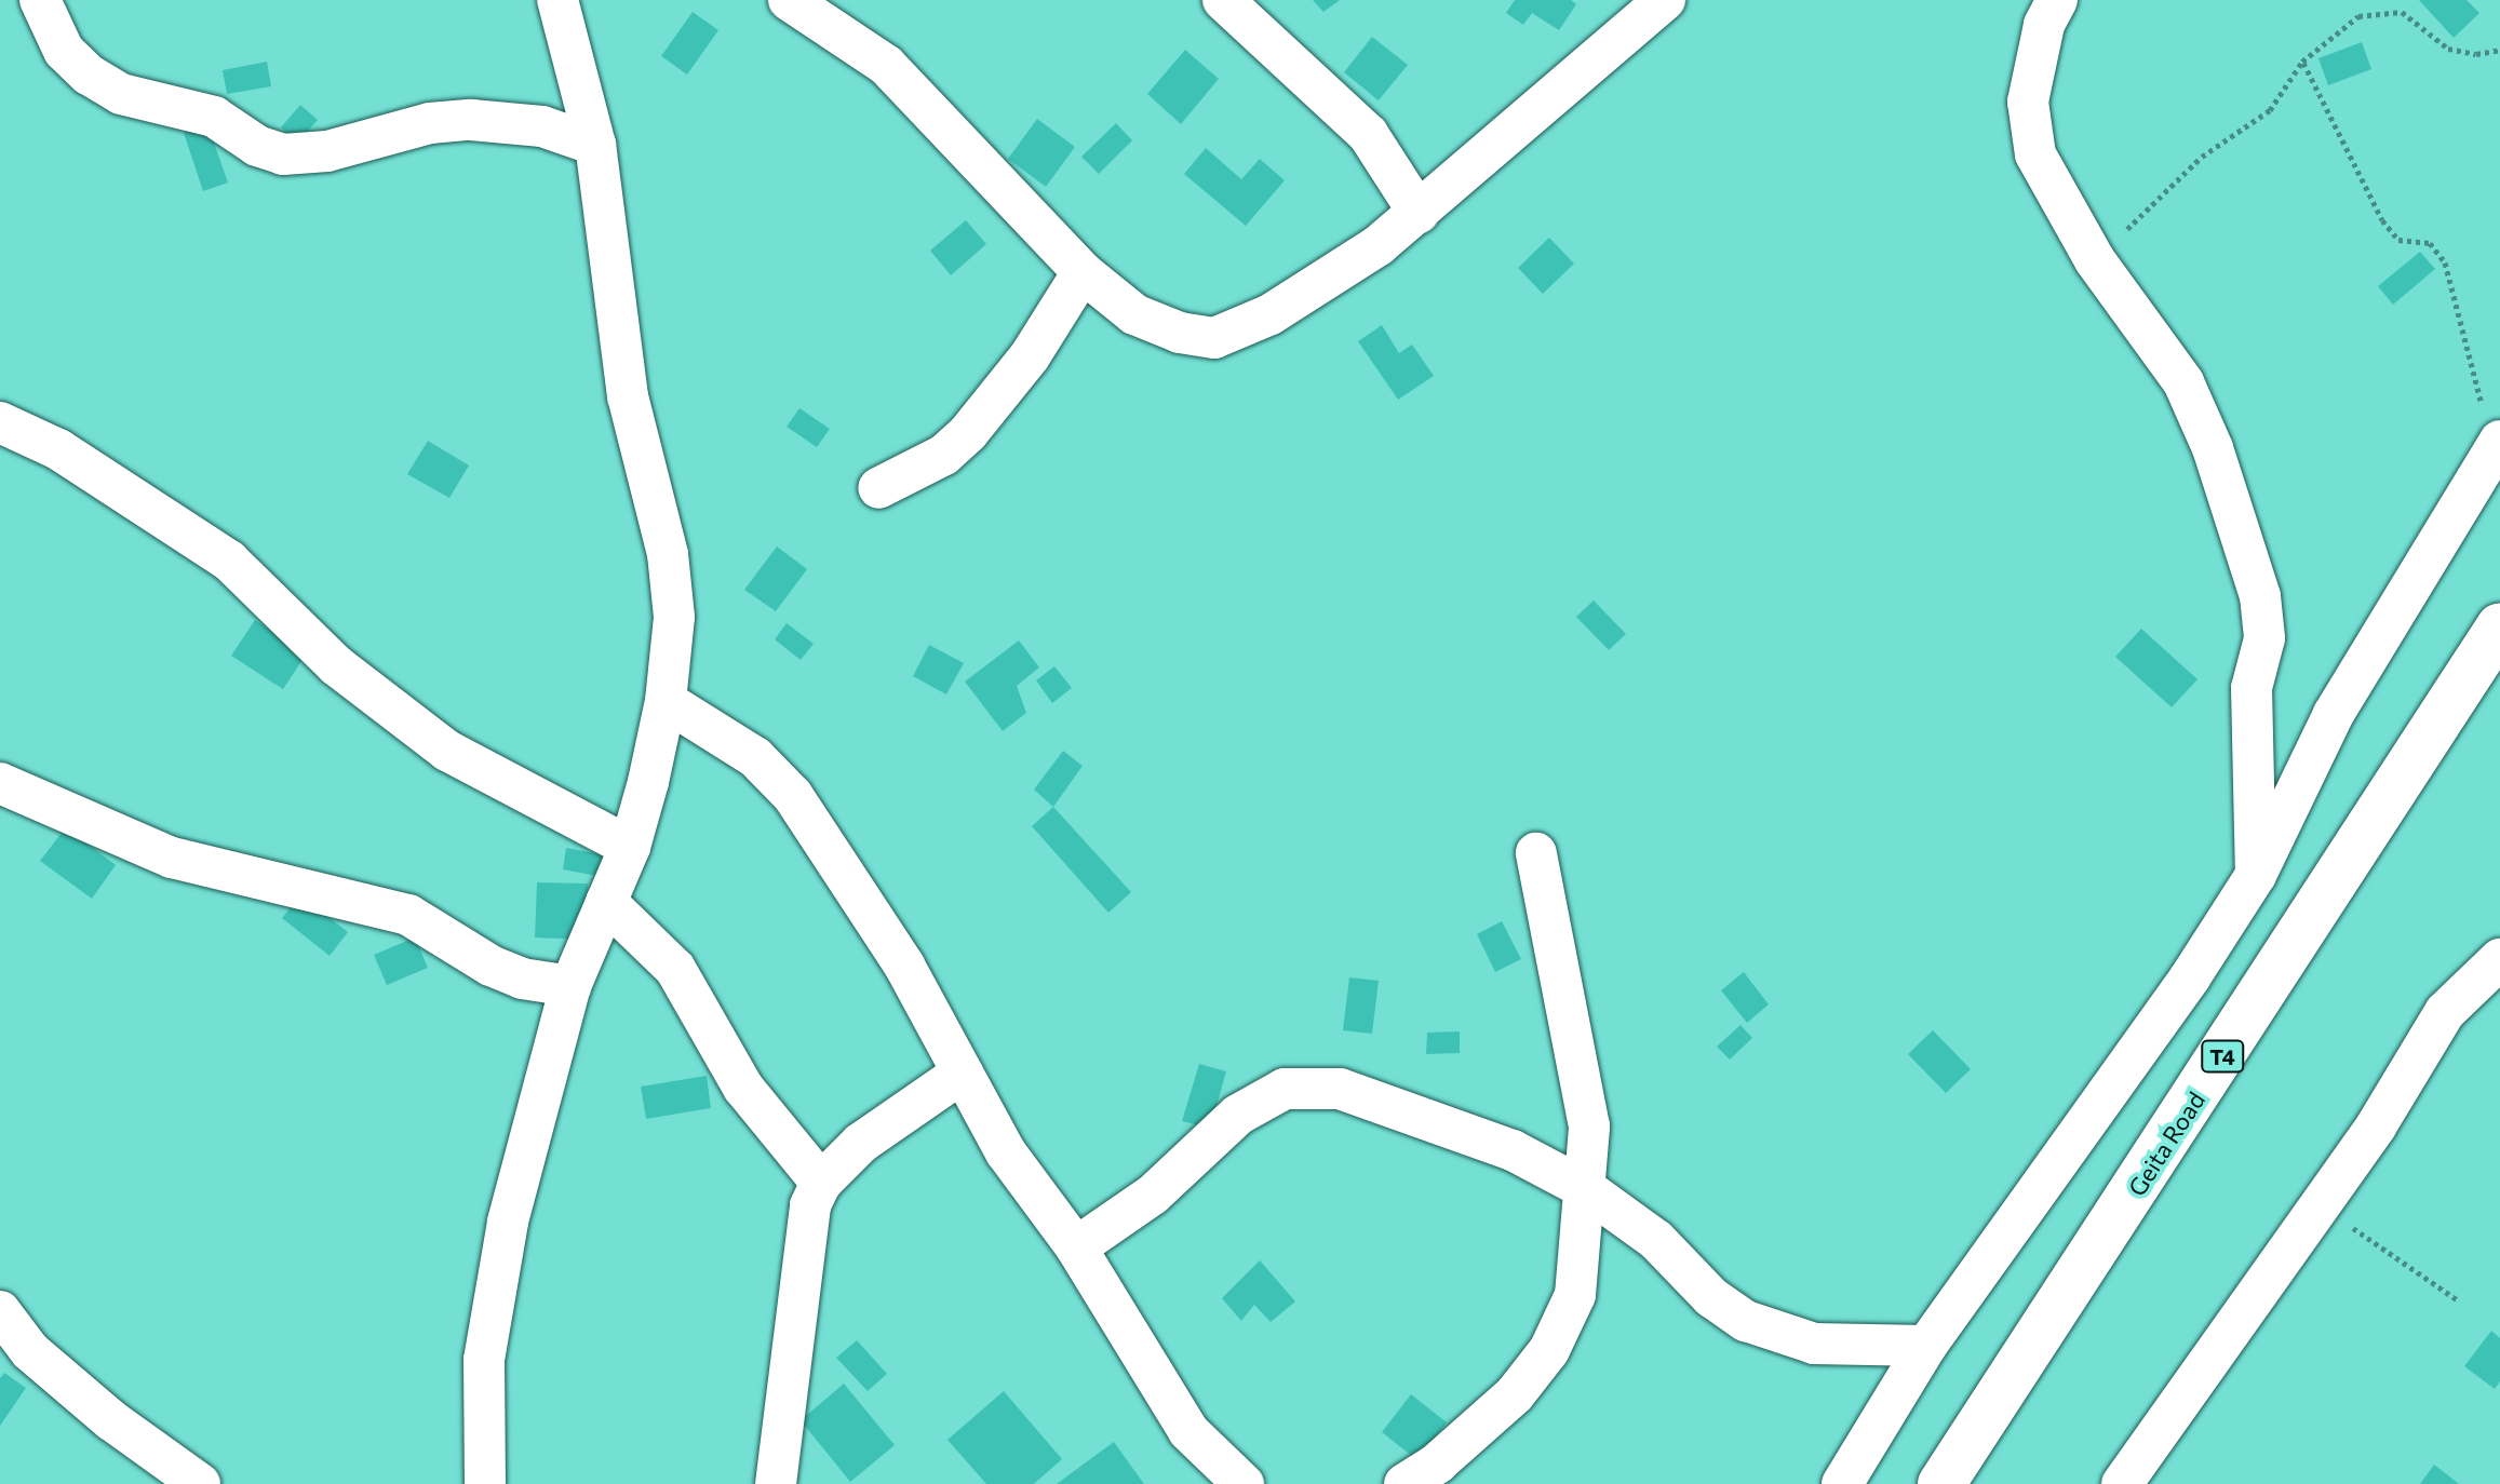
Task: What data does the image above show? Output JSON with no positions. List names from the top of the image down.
{
  "streets": {
    "highway": ["T4", "Geita Road"]
  }
}
